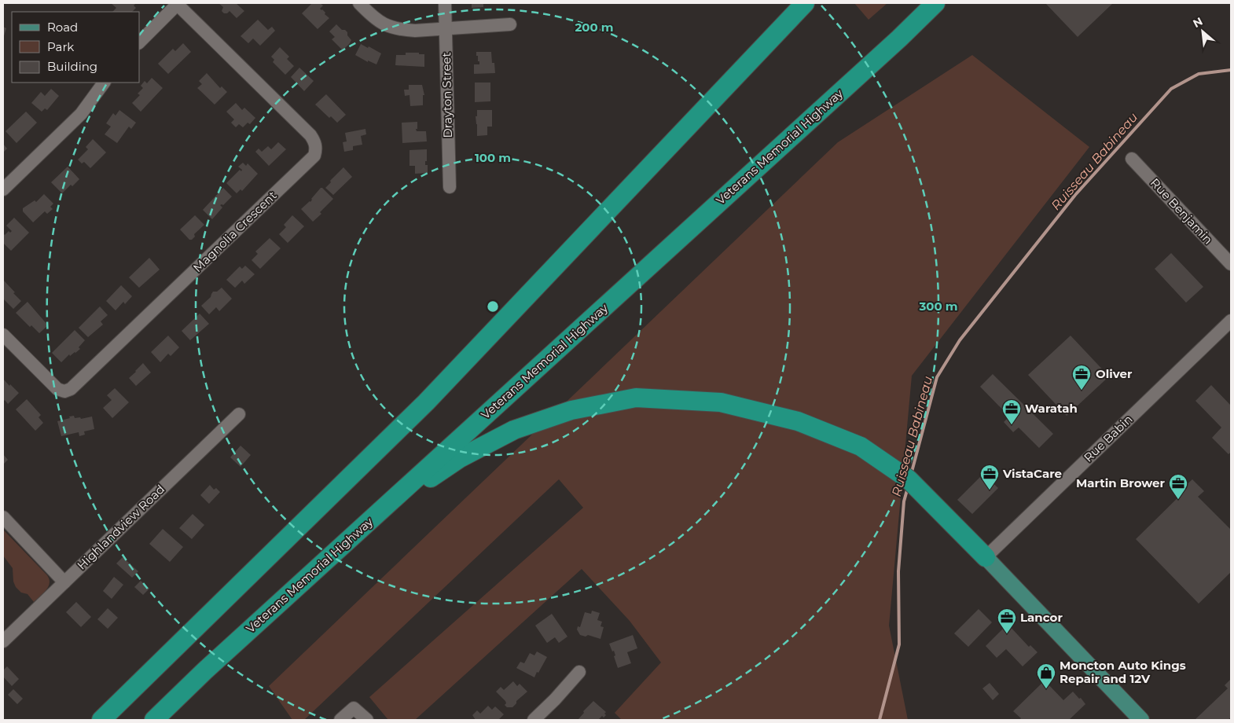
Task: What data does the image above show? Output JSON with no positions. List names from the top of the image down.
{
  "streets": {
    "highway": ["Veterans Memorial Highway"],
    "street": [
      "Drayton Street",
      "Rue Benjamin",
      "Magnolia Crescent",
      "Rue Babin",
      "Highlandview Road"
    ]
  },
  "water": ["Ruisseau Babineau"],
  "places": {
    "office": [
      "Oliver",
      "Waratah",
      "VistaCare",
      "Martin Brower",
      "Lancor"
    ],
    "shop": ["Moncton Auto Kings Repair and 12V"]
  },
  "legend": ["Road", "Park", "Building"],
  "north": "top left",
  "rings": ["200 m", "100 m", "300 m"]
}
